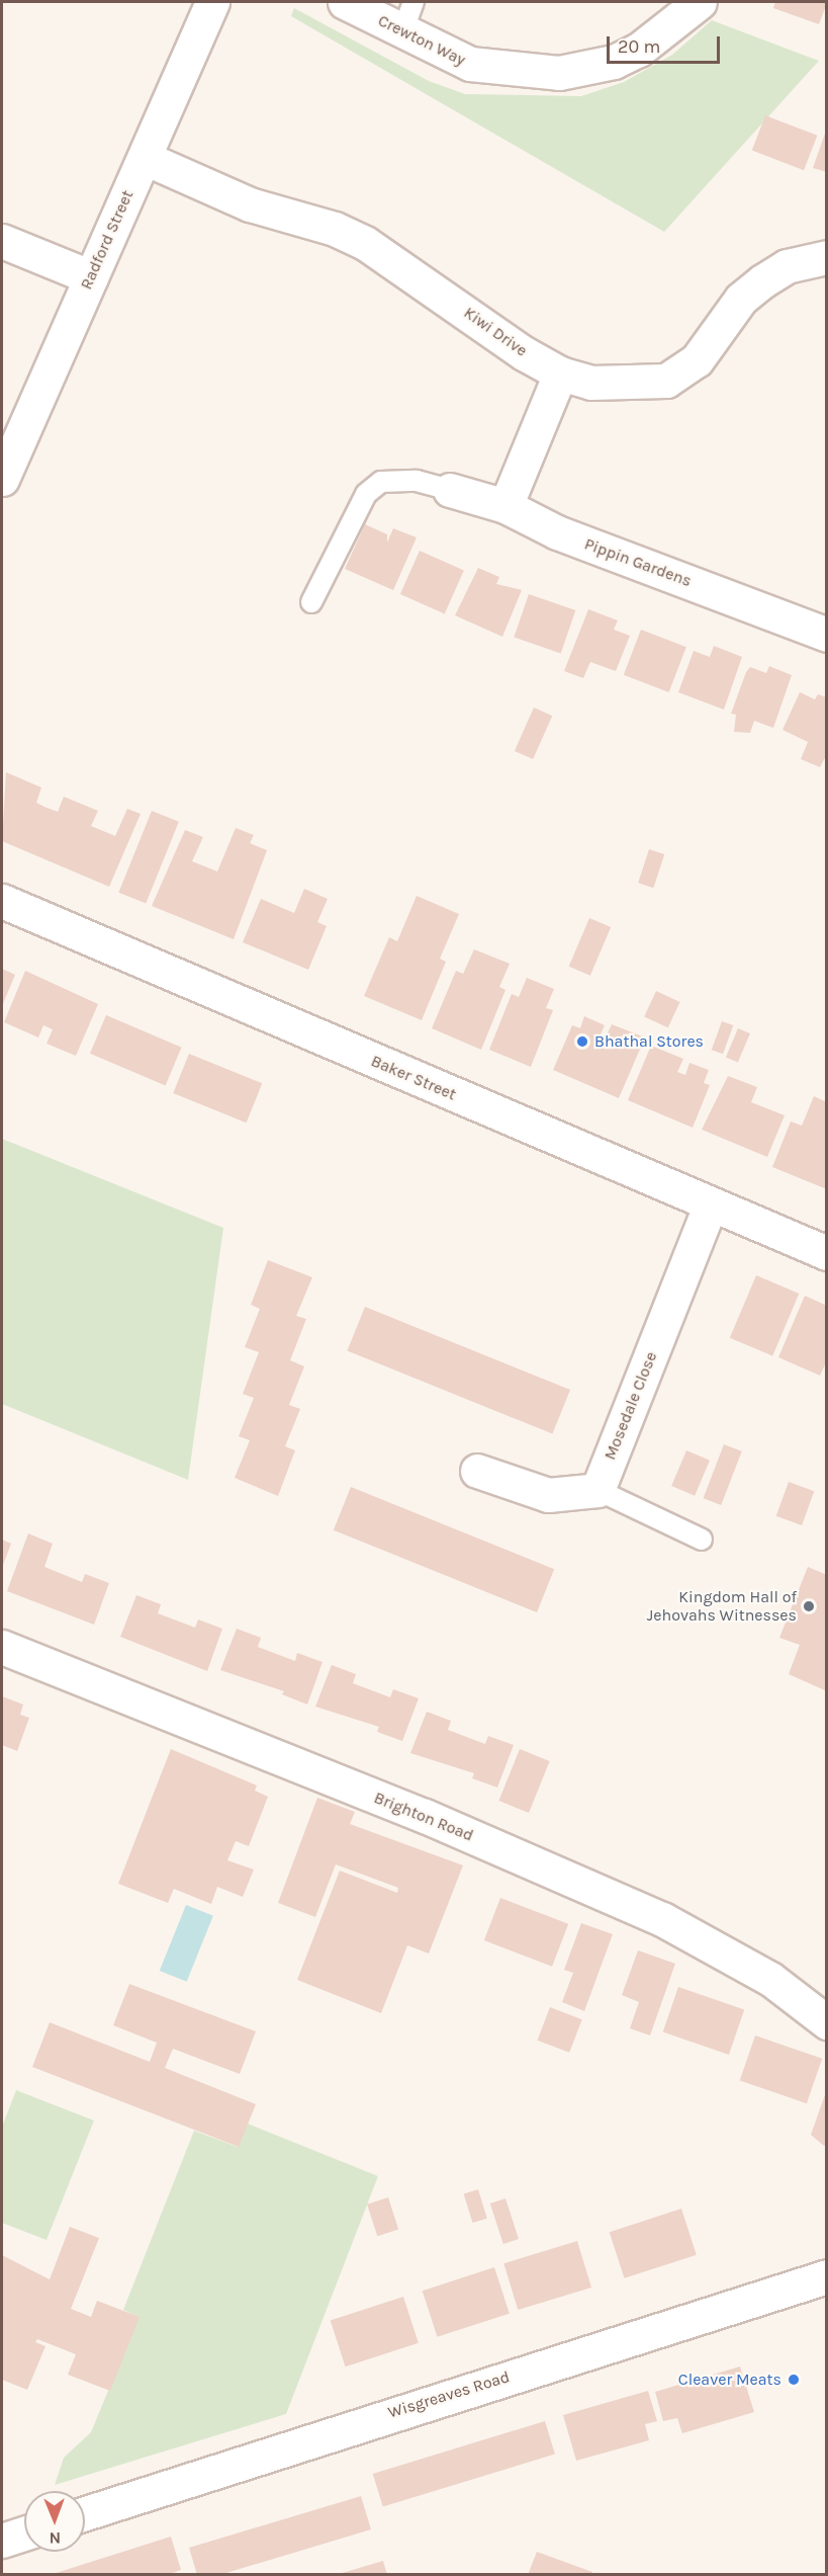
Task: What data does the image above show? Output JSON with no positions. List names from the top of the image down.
{
  "streets": {
    "street": [
      "Crewton Way",
      "Radford Street",
      "Kiwi Drive",
      "Pippin Gardens",
      "Baker Street",
      "Mosedale Close",
      "Brighton Road",
      "Wisgreaves Road"
    ]
  },
  "crossings": [
    ["Radford Street", "Kiwi Drive"],
    ["Baker Street", "Mosedale Close"]
  ],
  "places": ["Bhathal Stores", "Kingdom Hall of Jehovahs Witnesses", "Cleaver Meats"],
  "scale_bar": "20 m",
  "north": "bottom"
}
